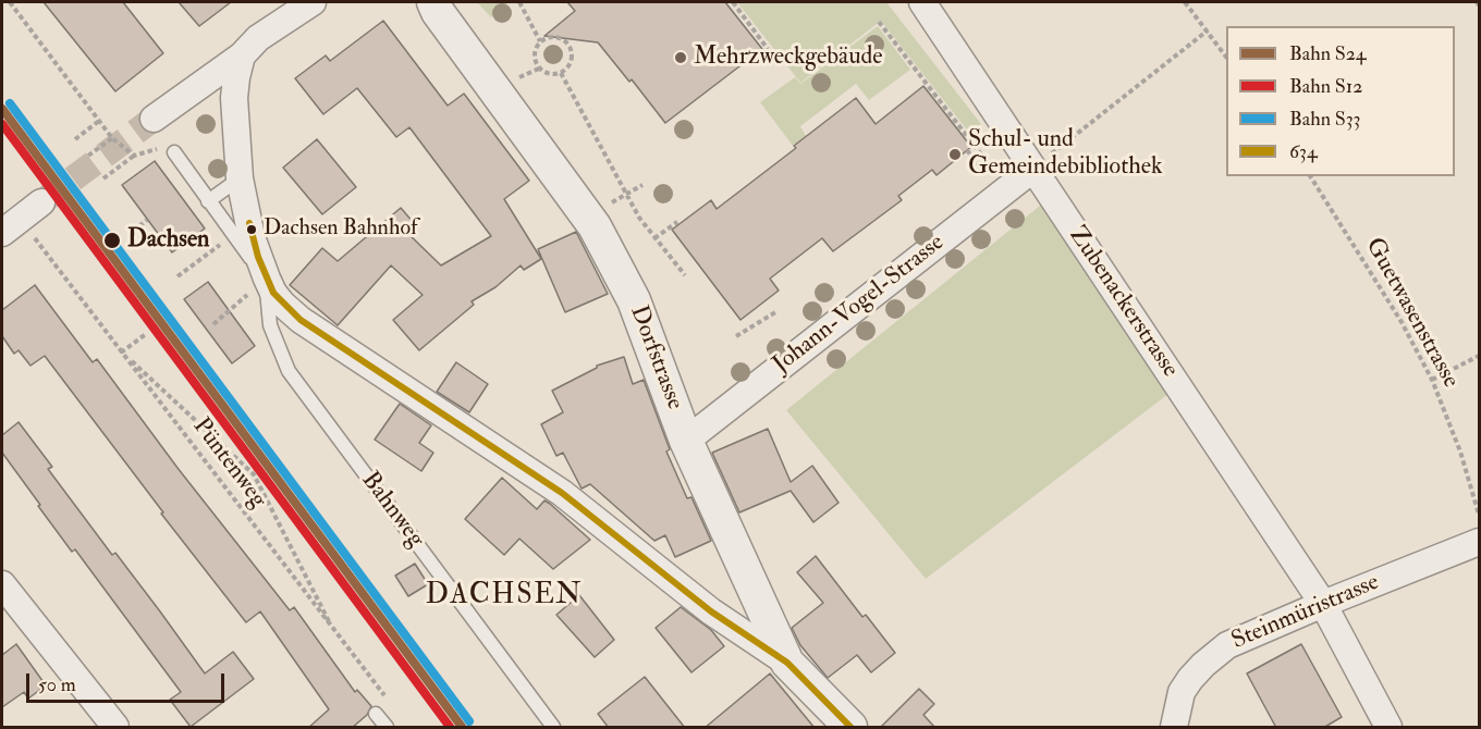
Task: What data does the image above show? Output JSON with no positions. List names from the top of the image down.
{
  "streets": {
    "street": [
      "Zubenackerstrasse",
      "Johann-Vogel-Strasse",
      "Dorfstrasse",
      "Steinmüristrasse"
    ],
    "lane": ["Bahnweg"],
    "path": ["Guetwasenstrasse", "Püntenweg"]
  },
  "crossings": [
    ["Zubenackerstrasse", "Johann-Vogel-Strasse"],
    ["Zubenackerstrasse", "Steinmüristrasse"],
    ["Johann-Vogel-Strasse", "Dorfstrasse"]
  ],
  "districts": ["DACHSEN"],
  "places": [
    "Mehrzweckgebäude",
    "Schul- und Gemeindebibliothek",
    "Dachsen Bahnhof",
    "Dachsen"
  ],
  "lines": [
    "rail line S33",
    "rail line S24",
    "rail line S12",
    "transit line 634"
  ],
  "legend": [
    "Bahn S24",
    "Bahn S12",
    "Bahn S33",
    "634"
  ],
  "scale_bar": "50 m"
}
